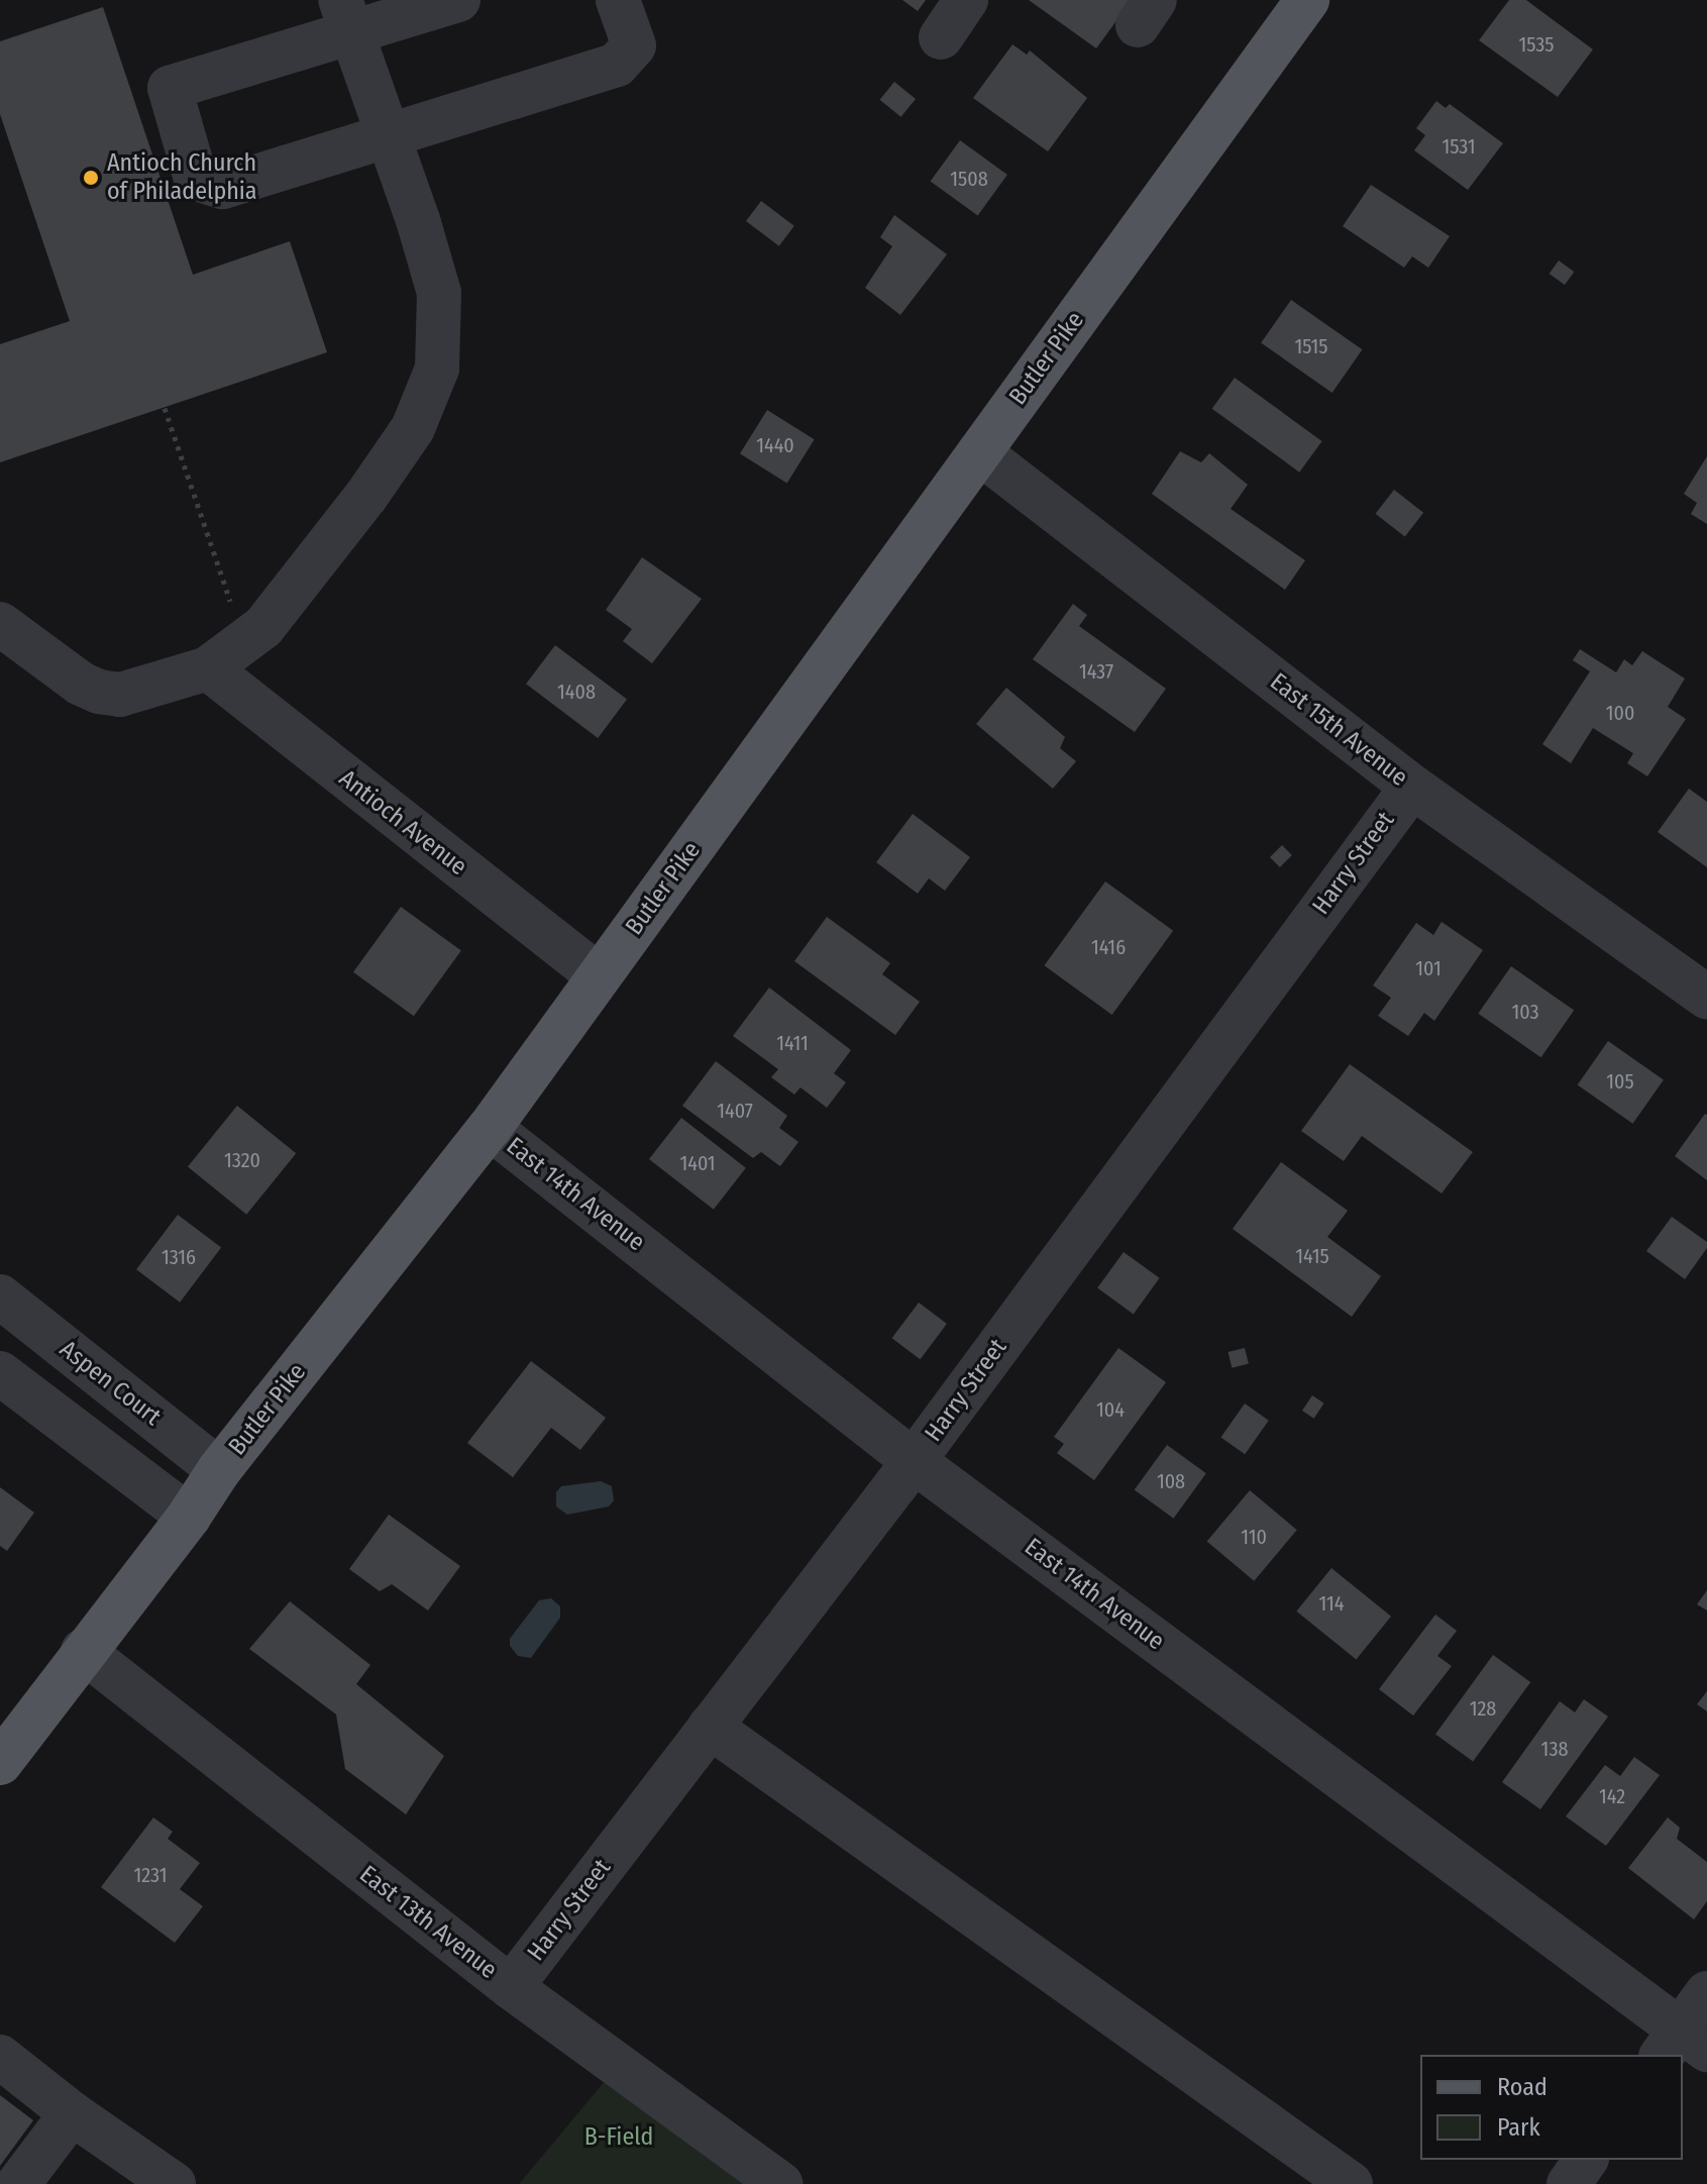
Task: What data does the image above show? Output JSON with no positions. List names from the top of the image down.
{
  "streets": {
    "main road": ["Butler Pike"],
    "street": [
      "East 15th Avenue",
      "Antioch Avenue",
      "Harry Street",
      "East 14th Avenue",
      "Aspen Court",
      "East 13th Avenue"
    ]
  },
  "crossings": [
    ["Butler Pike", "East 15th Avenue"],
    ["Butler Pike", "Antioch Avenue"],
    ["Butler Pike", "East 14th Avenue"],
    ["Butler Pike", "Aspen Court"],
    ["Butler Pike", "East 13th Avenue"],
    ["East 15th Avenue", "Harry Street"],
    ["Harry Street", "East 14th Avenue"],
    ["Harry Street", "East 13th Avenue"]
  ],
  "parks": ["B-Field"],
  "places": ["Antioch Church of Philadelphia"],
  "house_numbers": [
    "1535",
    "1531",
    "1508",
    "1515",
    "1440",
    "1437",
    "1408",
    "100",
    "1416",
    "101",
    "103",
    "1411",
    "105",
    "1407",
    "1320",
    "1401",
    "1415",
    "1316",
    "104",
    "108",
    "110",
    "114",
    "128",
    "138",
    "142",
    "1231"
  ],
  "legend": ["Road", "Park"]
}
